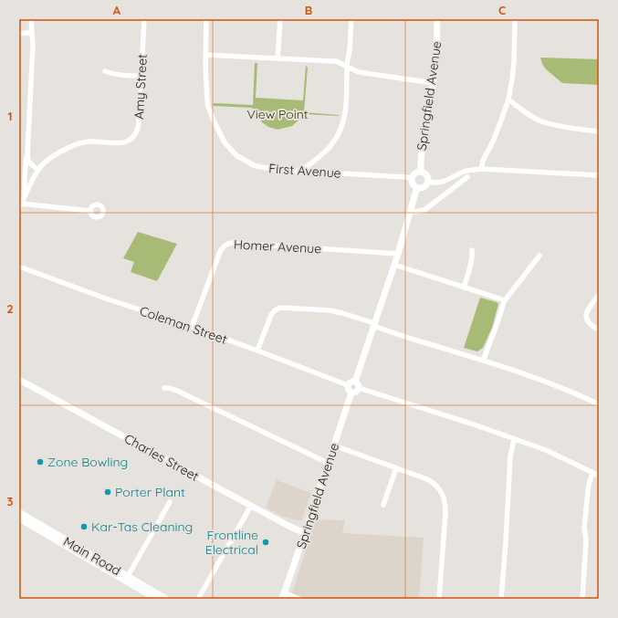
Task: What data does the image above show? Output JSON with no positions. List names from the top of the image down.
{
  "streets": {
    "street": [
      "Amy Street",
      "Springfield Avenue",
      "First Avenue",
      "Homer Avenue",
      "Coleman Street",
      "Charles Street",
      "Main Road"
    ]
  },
  "crossings": [
    ["Springfield Avenue", "First Avenue"],
    ["Springfield Avenue", "Coleman Street"],
    ["Springfield Avenue", "Charles Street"],
    ["Homer Avenue", "Coleman Street"]
  ],
  "parks": ["View Point"],
  "places": [
    "Zone Bowling",
    "Porter Plant",
    "Kar-Tas Cleaning",
    "Frontline Electrical"
  ],
  "grid": {
    "columns": ["A", "B", "C"],
    "rows": ["1", "2", "3"]
  }
}
